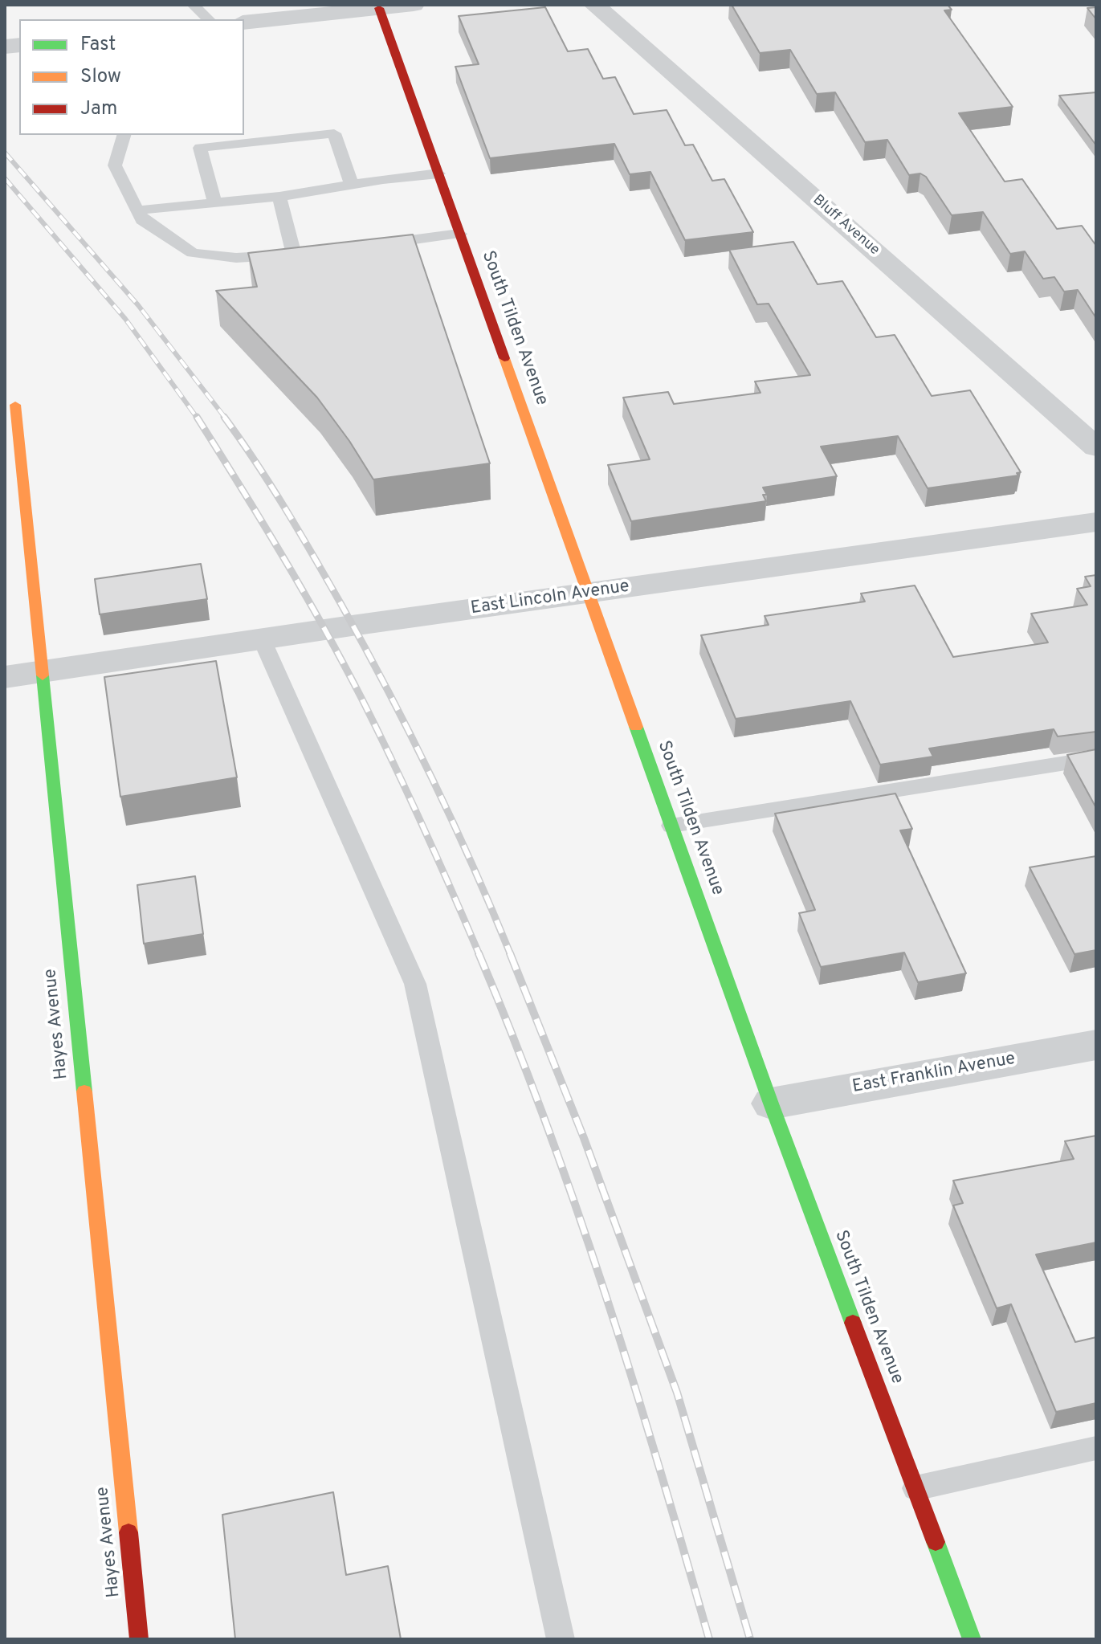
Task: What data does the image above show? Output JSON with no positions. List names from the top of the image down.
{
  "streets": {
    "street": [
      "Bluff Avenue",
      "South Tilden Avenue",
      "East Lincoln Avenue",
      "Hayes Avenue",
      "East Franklin Avenue"
    ]
  },
  "crossings": [
    ["South Tilden Avenue", "East Lincoln Avenue"],
    ["South Tilden Avenue", "East Franklin Avenue"],
    ["East Lincoln Avenue", "Hayes Avenue"]
  ],
  "legend": ["Fast", "Slow", "Jam"]
}
